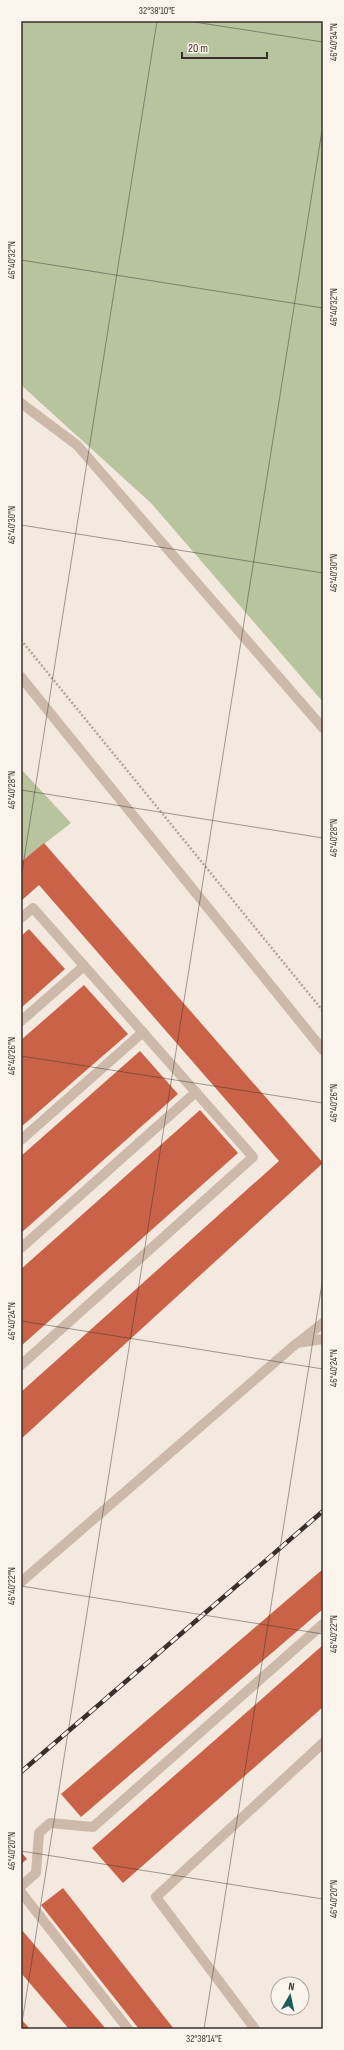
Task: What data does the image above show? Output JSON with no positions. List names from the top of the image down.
{
  "scale_bar": "20 m",
  "north": "top",
  "coordinates": [
    "32°38'10\"E",
    "46°40'34\"N",
    "46°40'32\"N",
    "46°40'30\"N",
    "46°40'28\"N",
    "46°40'26\"N",
    "46°40'24\"N",
    "46°40'22\"N",
    "46°40'20\"N",
    "32°38'14\"E"
  ]
}
